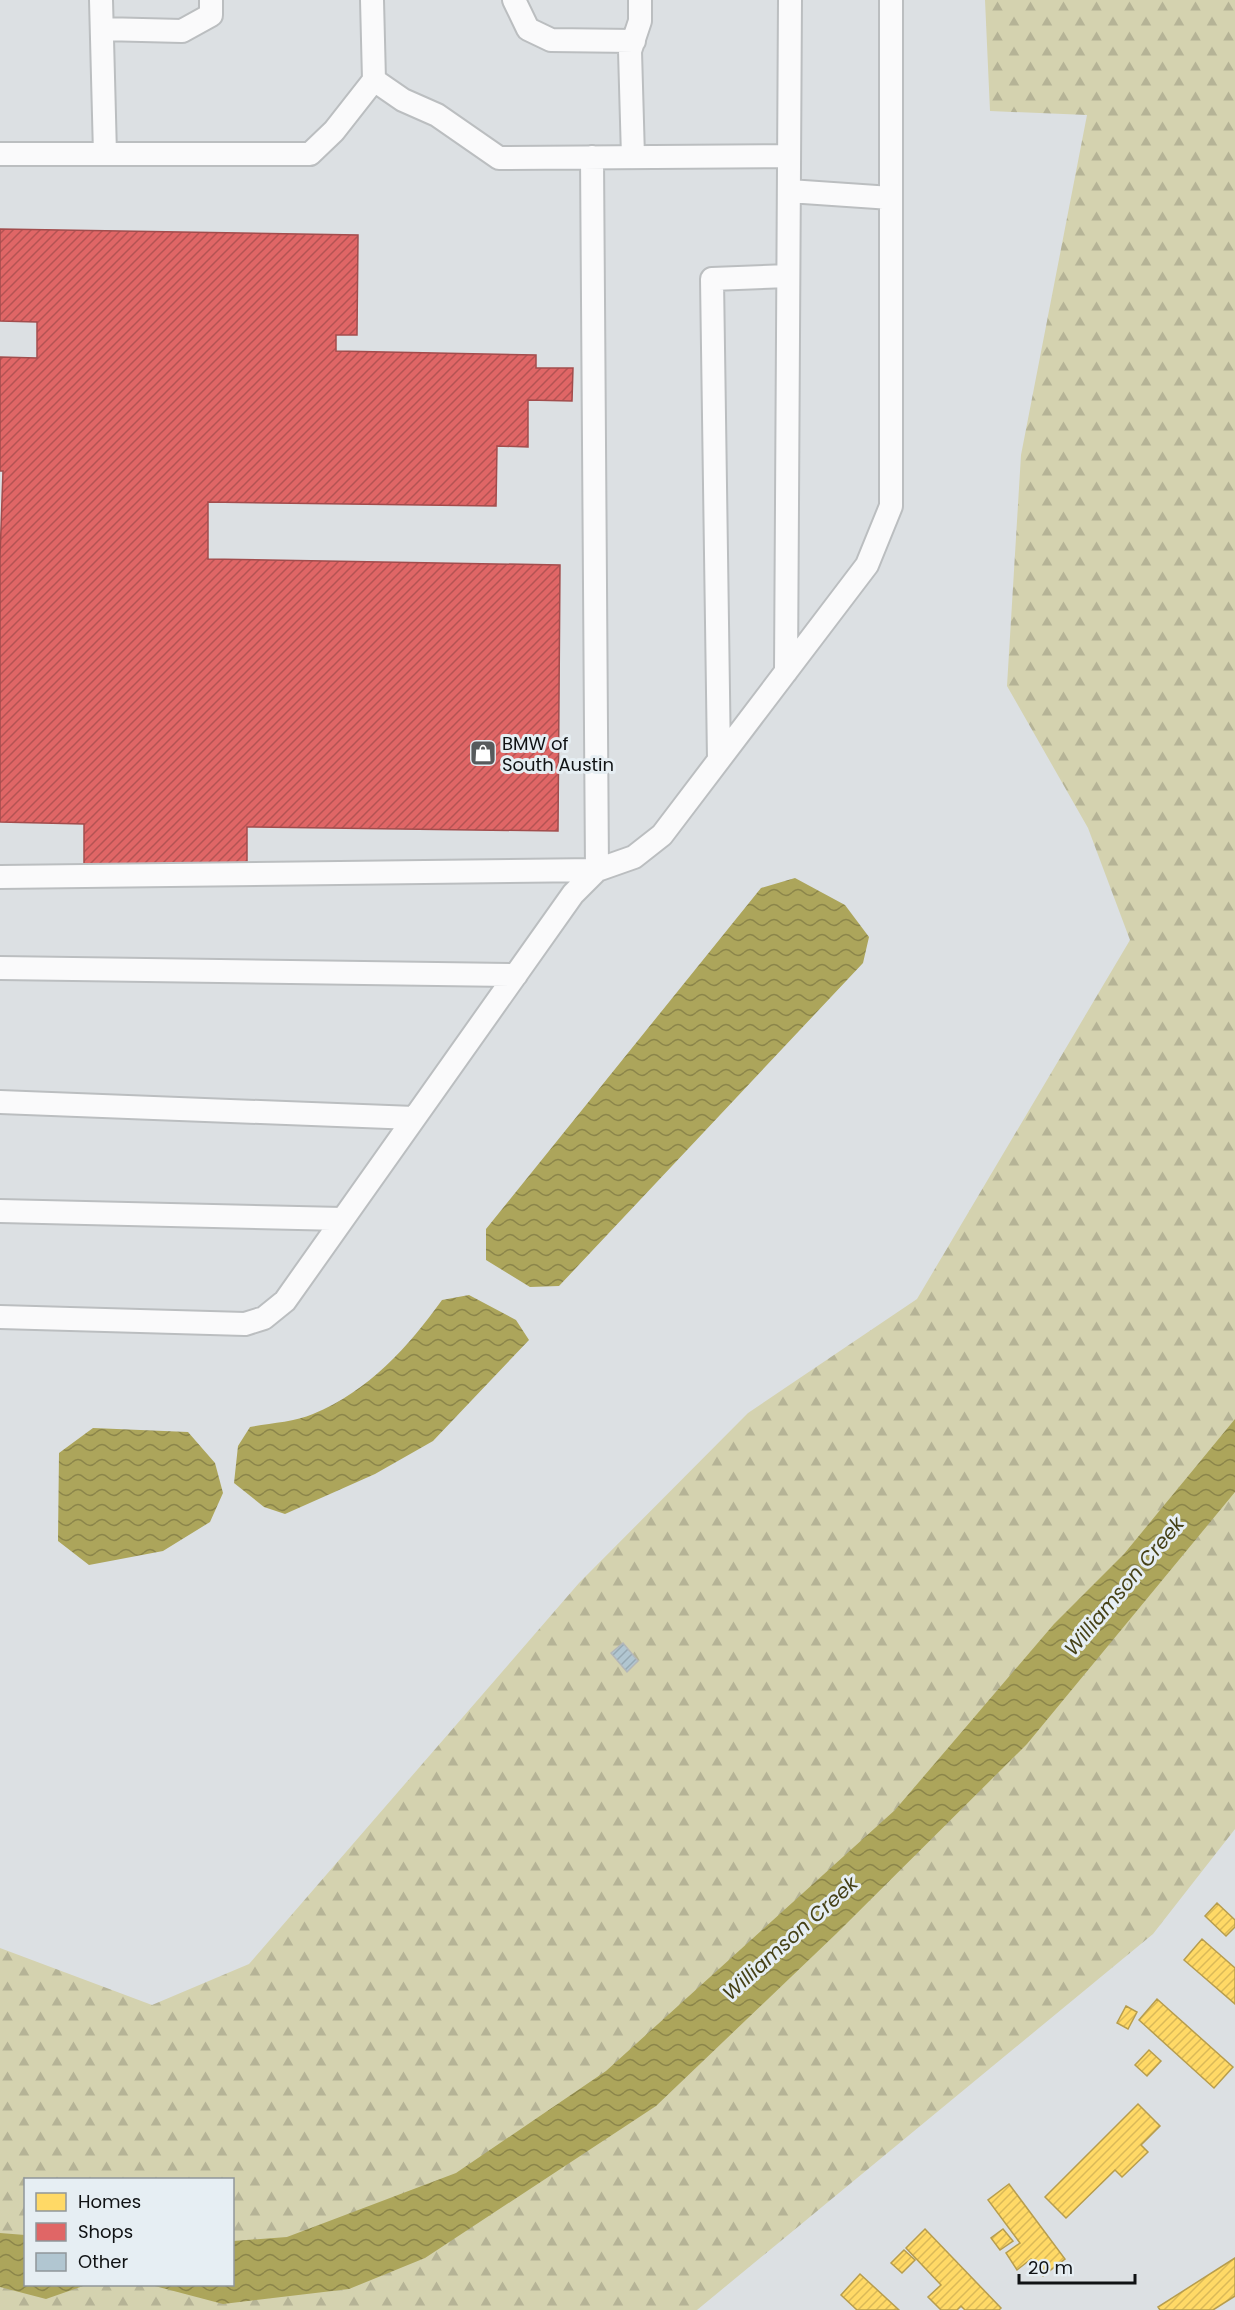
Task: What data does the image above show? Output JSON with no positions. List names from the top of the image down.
{
  "water": ["Williamson Creek"],
  "places": {
    "shop": ["BMW of South Austin"]
  },
  "legend": ["Homes", "Shops", "Other"],
  "scale_bar": "20 m"
}
